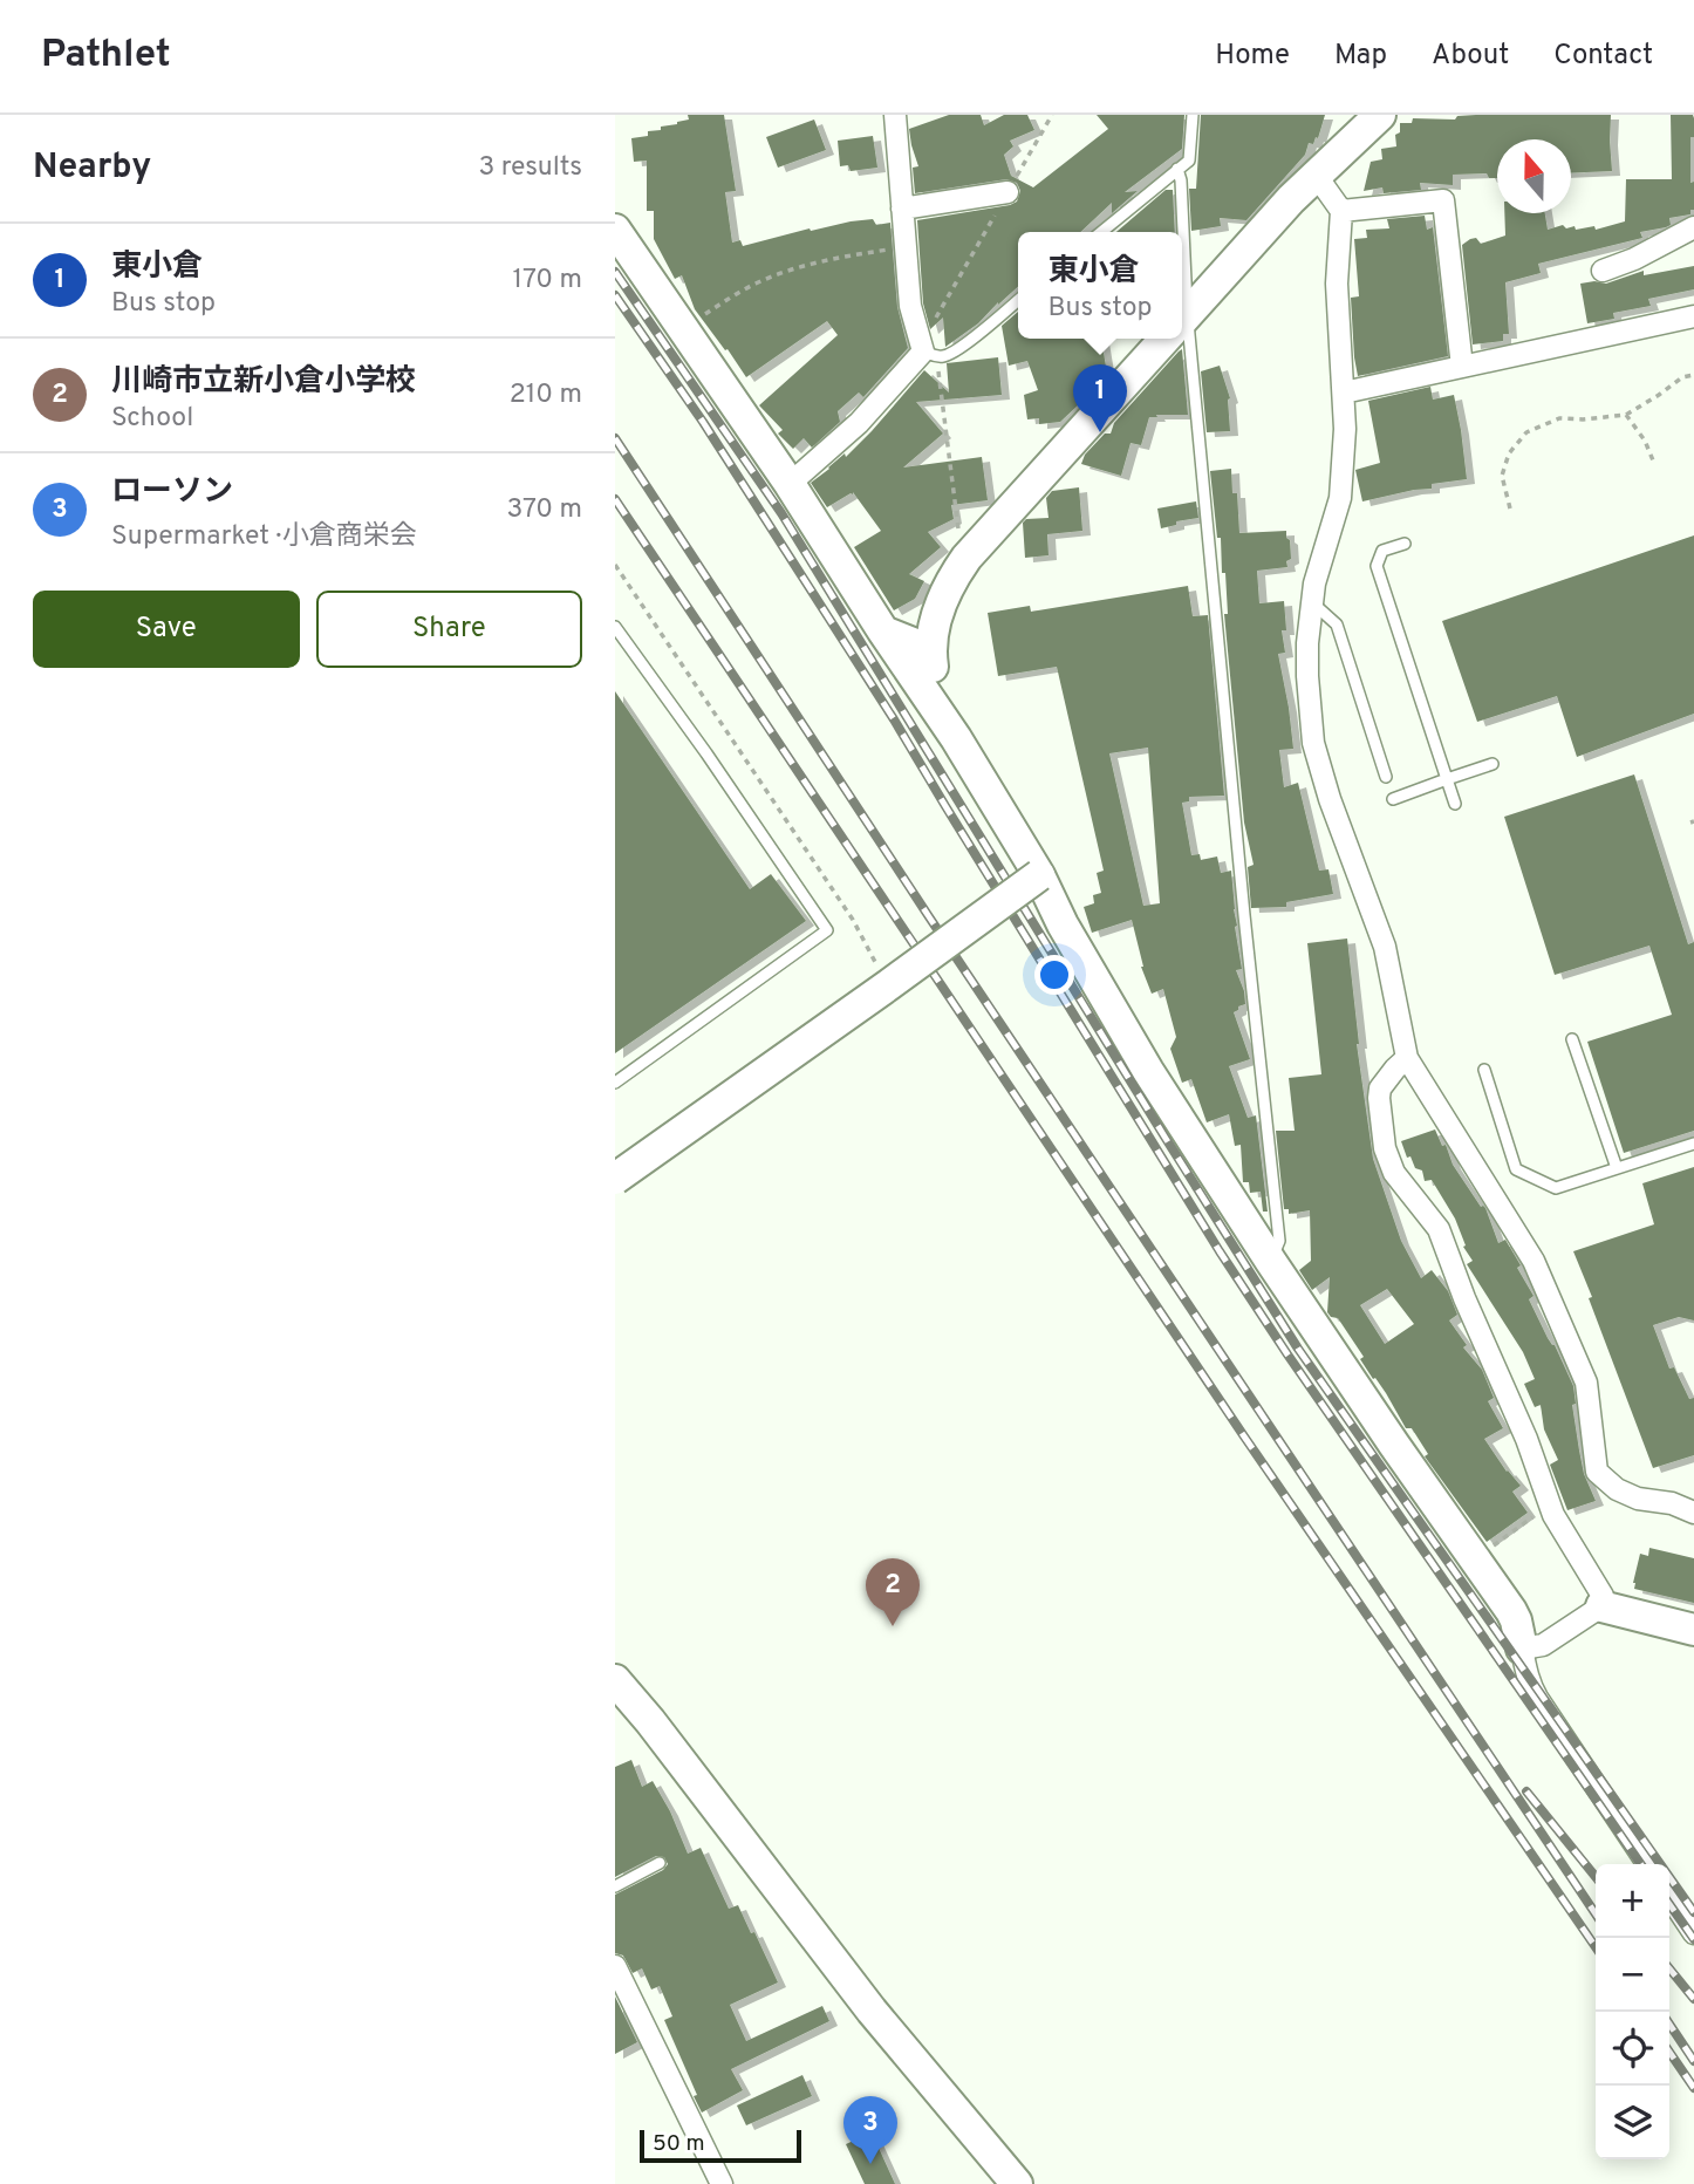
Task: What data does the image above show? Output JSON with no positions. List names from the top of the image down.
{
  "scale_bar": "50 m",
  "north": "top",
  "page": {
    "header": "Pathlet",
    "nav": [
      "Home",
      "Map",
      "About",
      "Contact"
    ],
    "heading": ["Nearby", "3 results"],
    "list": [
      {
        "mark": "1",
        "name": "東小倉",
        "note": "Bus stop",
        "value": "170 m"
      },
      {
        "mark": "2",
        "name": "川崎市立新小倉小学校",
        "note": "School",
        "value": "210 m"
      },
      {
        "mark": "3",
        "name": "ローソン",
        "note": "Supermarket · 小倉商栄会",
        "value": "370 m"
      }
    ],
    "popup": ["東小倉", "Bus stop"],
    "pins": ["1", "2", "3"],
    "buttons": ["Save", "Share"],
    "map_buttons": ["+", "−"],
    "scale": "50 m"
  }
}
